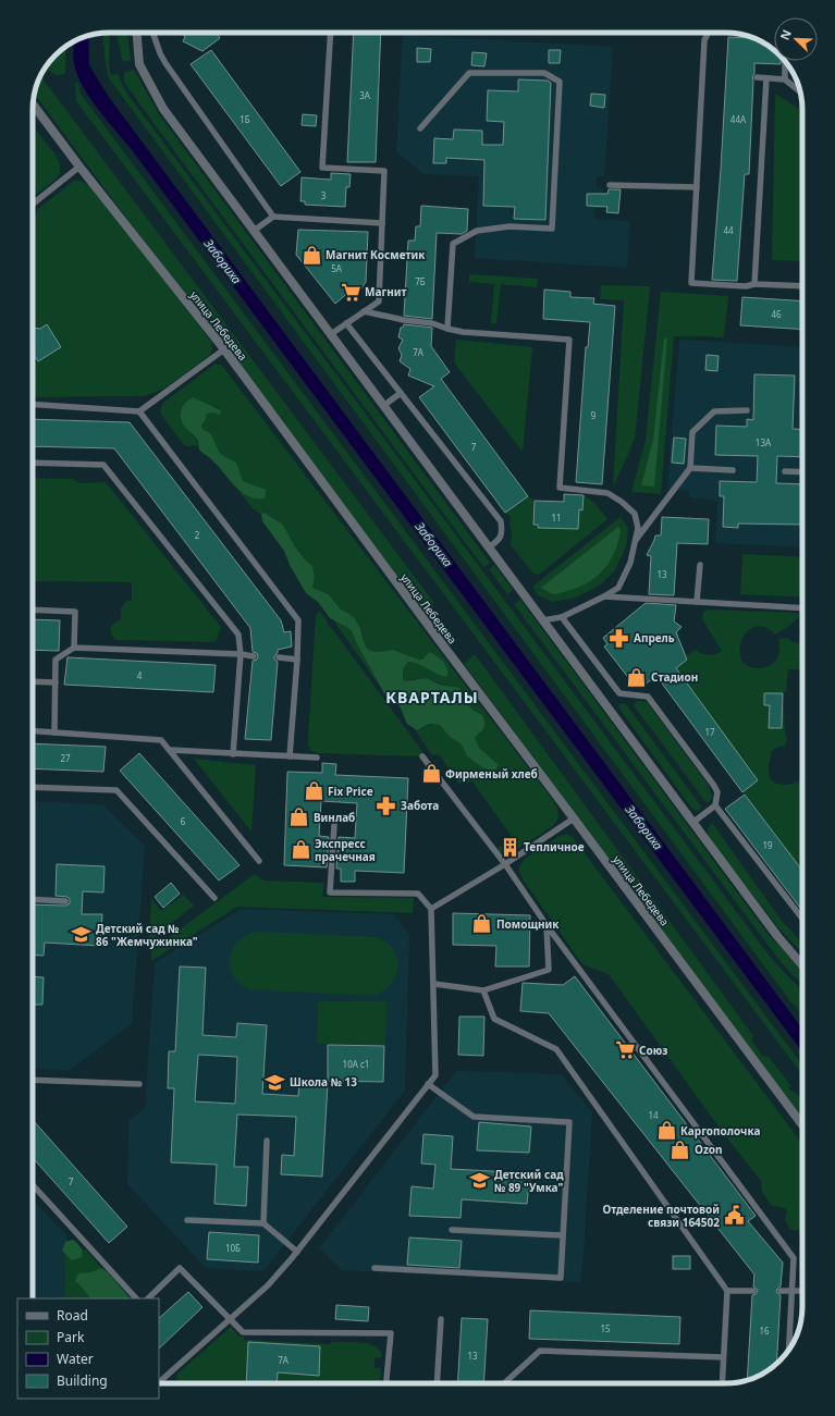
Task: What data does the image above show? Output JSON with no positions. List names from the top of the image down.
{
  "streets": {
    "street": ["улица Лебедева"]
  },
  "districts": ["КВАРТАЛЫ"],
  "water": ["Забориха"],
  "places": {
    "shop": [
      "Магнит Косметик",
      "Стадион",
      "Фирменый хлеб",
      "Fix Price",
      "Винлаб",
      "Экспресс прачечная",
      "Помощник",
      "Каргополочка",
      "Ozon"
    ],
    "supermarket": ["Магнит", "Союз"],
    "pharmacy": ["Апрель", "Забота"],
    "building": ["Тепличное"],
    "school or university": ["Детский сад № 86 \"Жемчужинка\"", "Школа № 13", "Детский сад № 89 \"Умка\""],
    "public building": ["Отделение почтовой связи 164502"]
  },
  "house_numbers": [
    "3А",
    "1Б",
    "44А",
    "3",
    "44",
    "5А",
    "7Б",
    "46",
    "7А",
    "9",
    "13А",
    "7",
    "11",
    "2",
    "13",
    "4",
    "17",
    "27",
    "6",
    "19",
    "10А с1",
    "14",
    "7",
    "10Б",
    "15",
    "16",
    "13",
    "7А"
  ],
  "legend": [
    "Road",
    "Park",
    "Water",
    "Building"
  ],
  "north": "top left"
}
